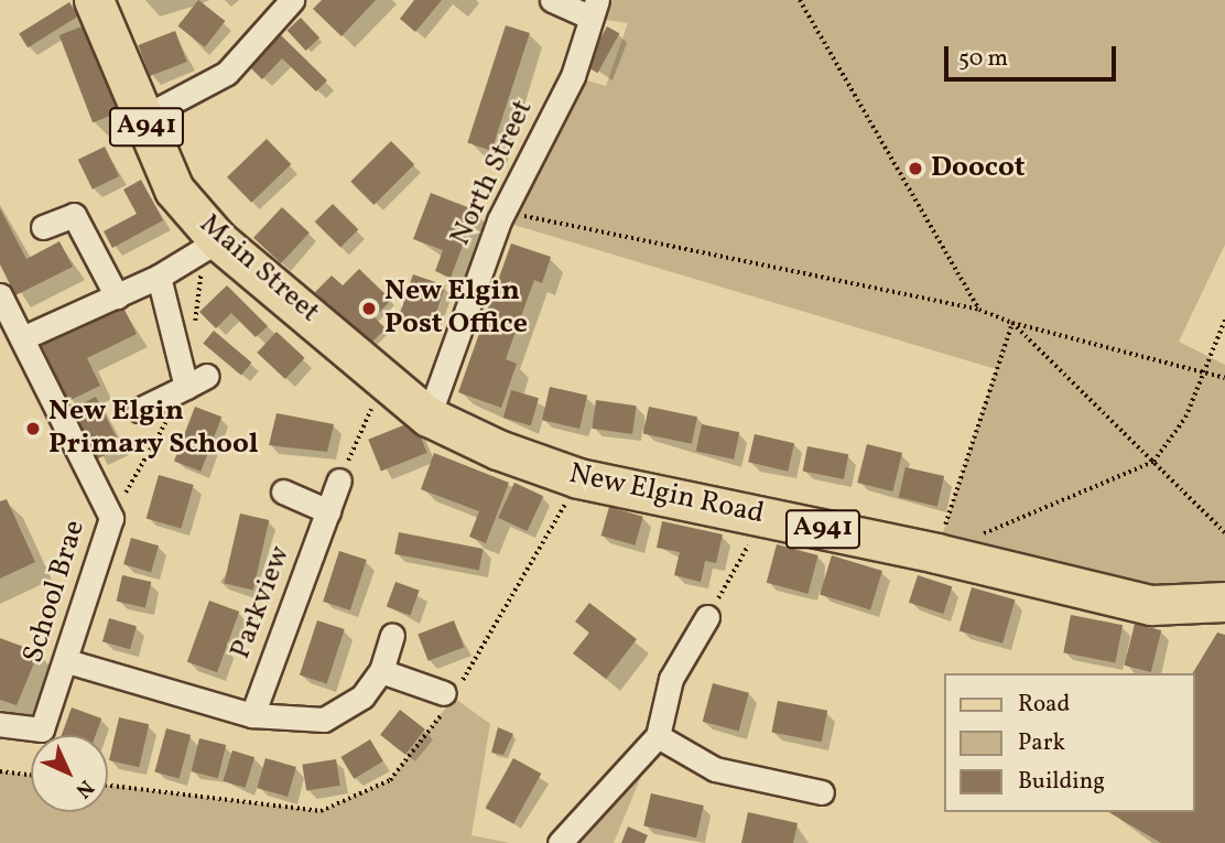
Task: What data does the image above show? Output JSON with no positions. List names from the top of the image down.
{
  "streets": {
    "main road": ["A941", "Main Street", "New Elgin Road"],
    "street": ["North Street", "School Brae", "Parkview"]
  },
  "crossings": [
    ["North Street", "New Elgin Road"],
    ["Main Street", "New Elgin Road"]
  ],
  "places": ["Doocot", "New Elgin Post Office", "New Elgin Primary School"],
  "legend": ["Road", "Park", "Building"],
  "scale_bar": "50 m",
  "north": "bottom right"
}
